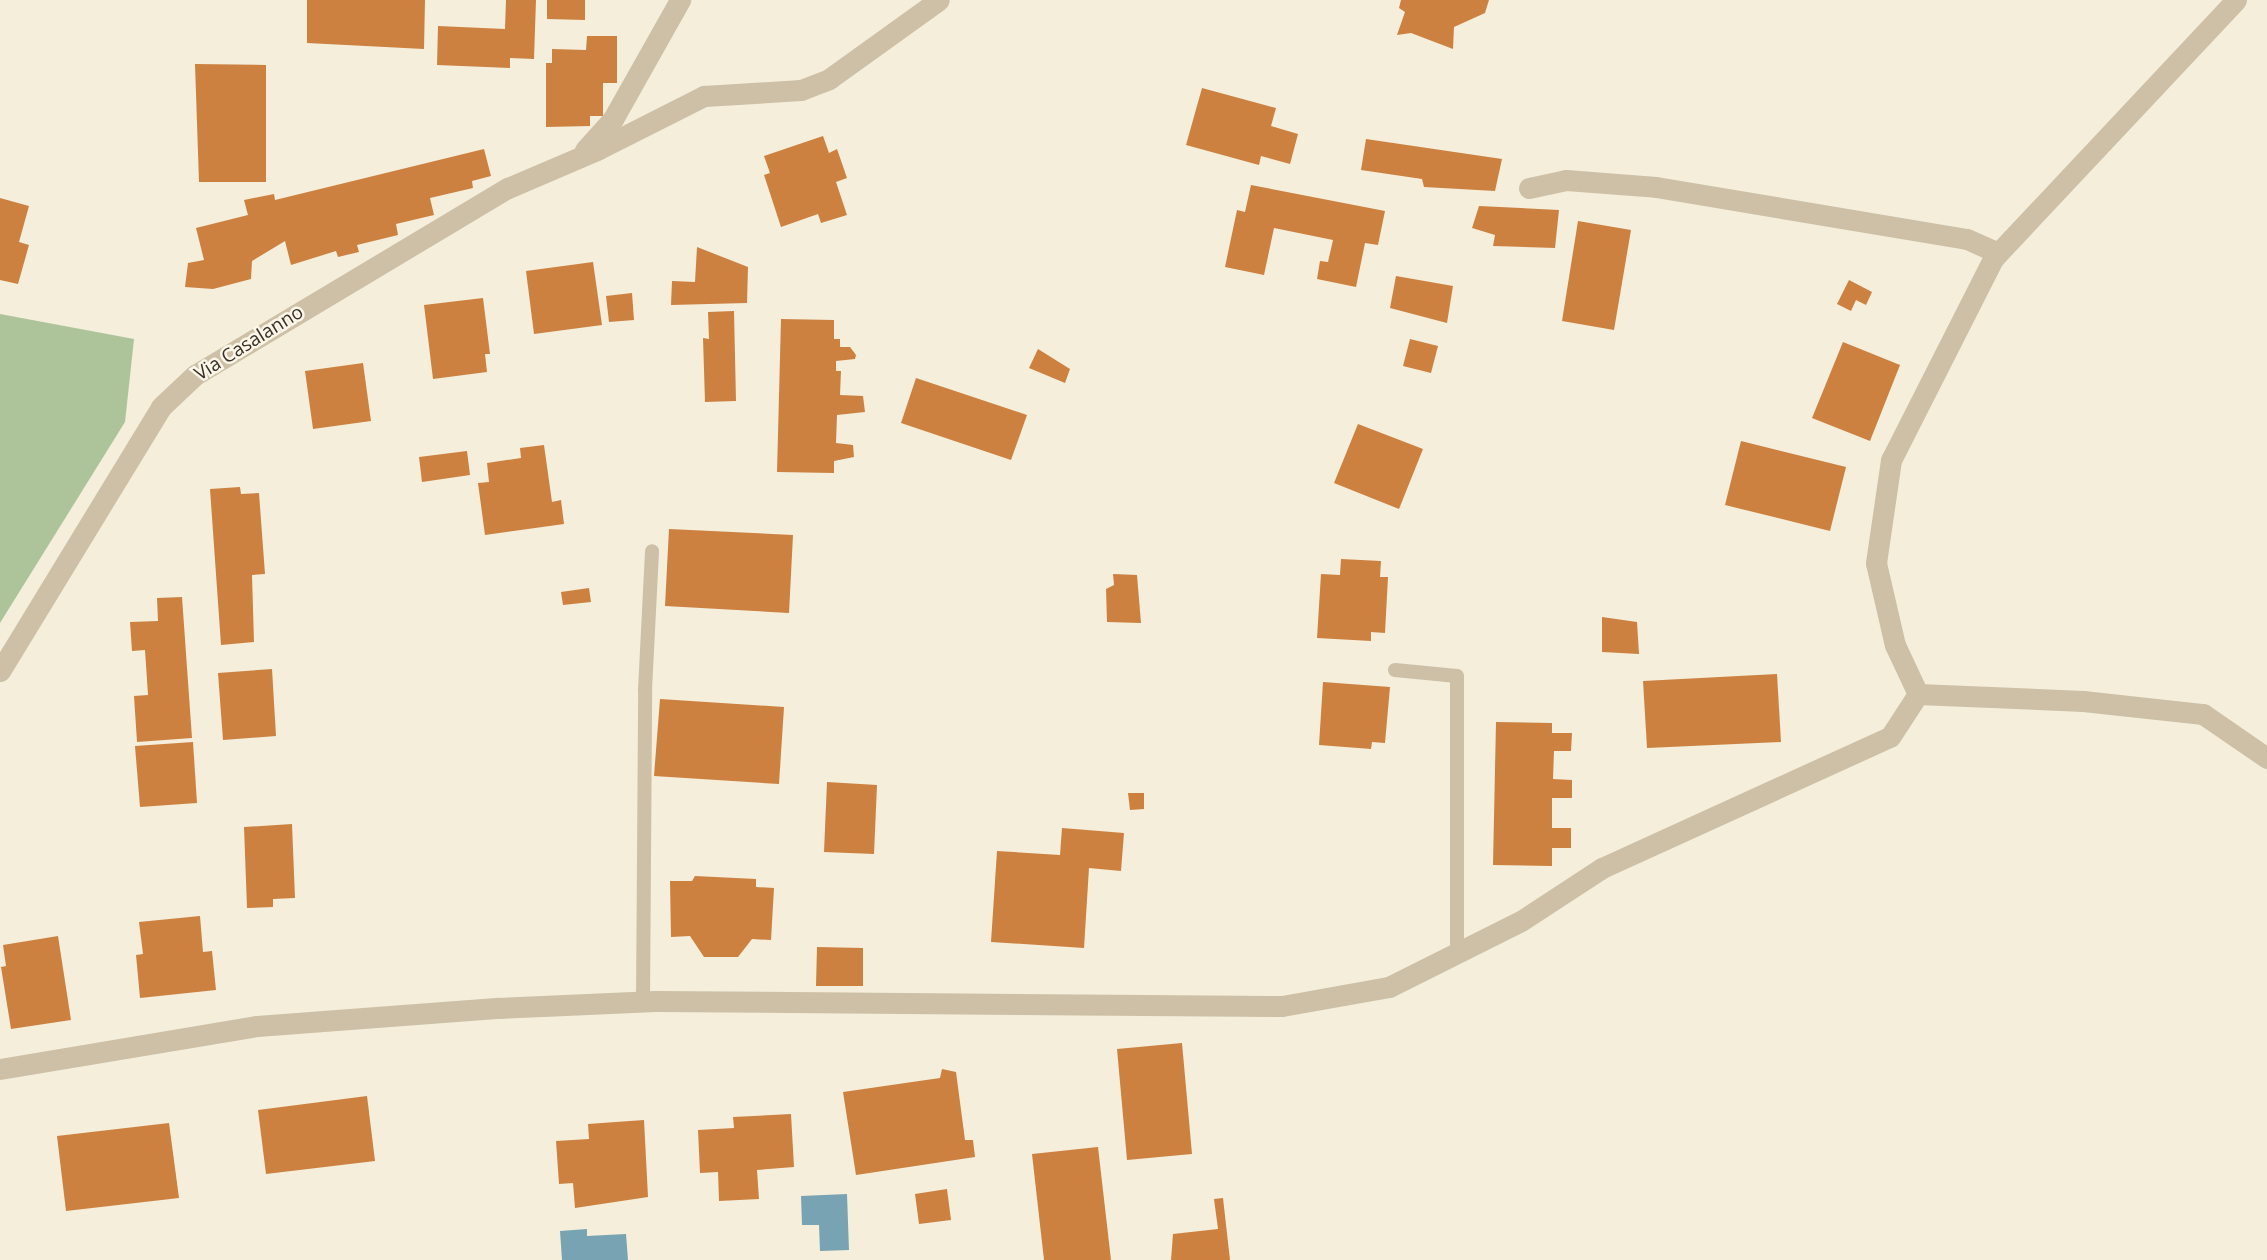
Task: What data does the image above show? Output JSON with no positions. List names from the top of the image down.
{
  "streets": {
    "street": ["Via Casalanno"]
  }
}
